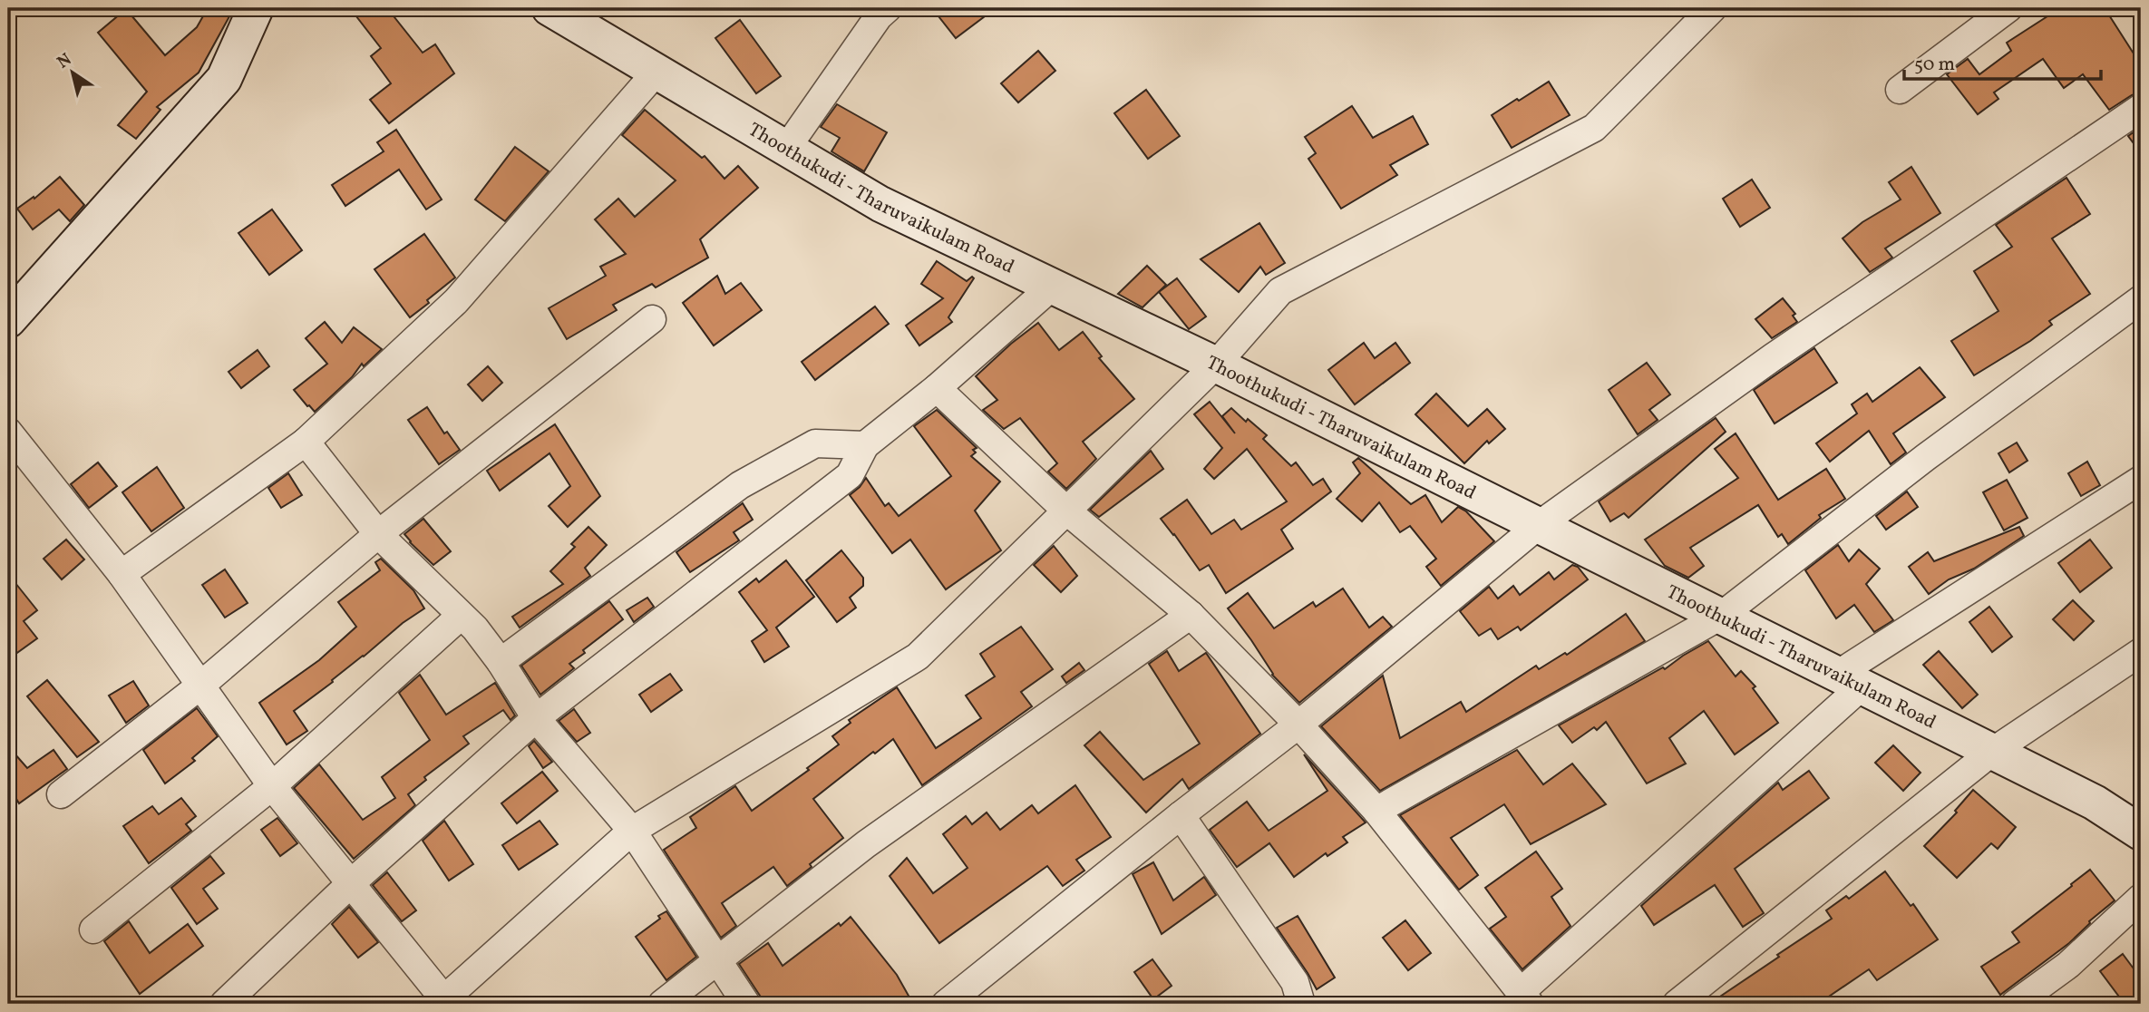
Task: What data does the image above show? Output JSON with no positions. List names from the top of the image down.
{
  "streets": {
    "main road": ["Thoothukudi - Tharuvaikulam Road"]
  },
  "scale_bar": "50 m",
  "north": "top left"
}
